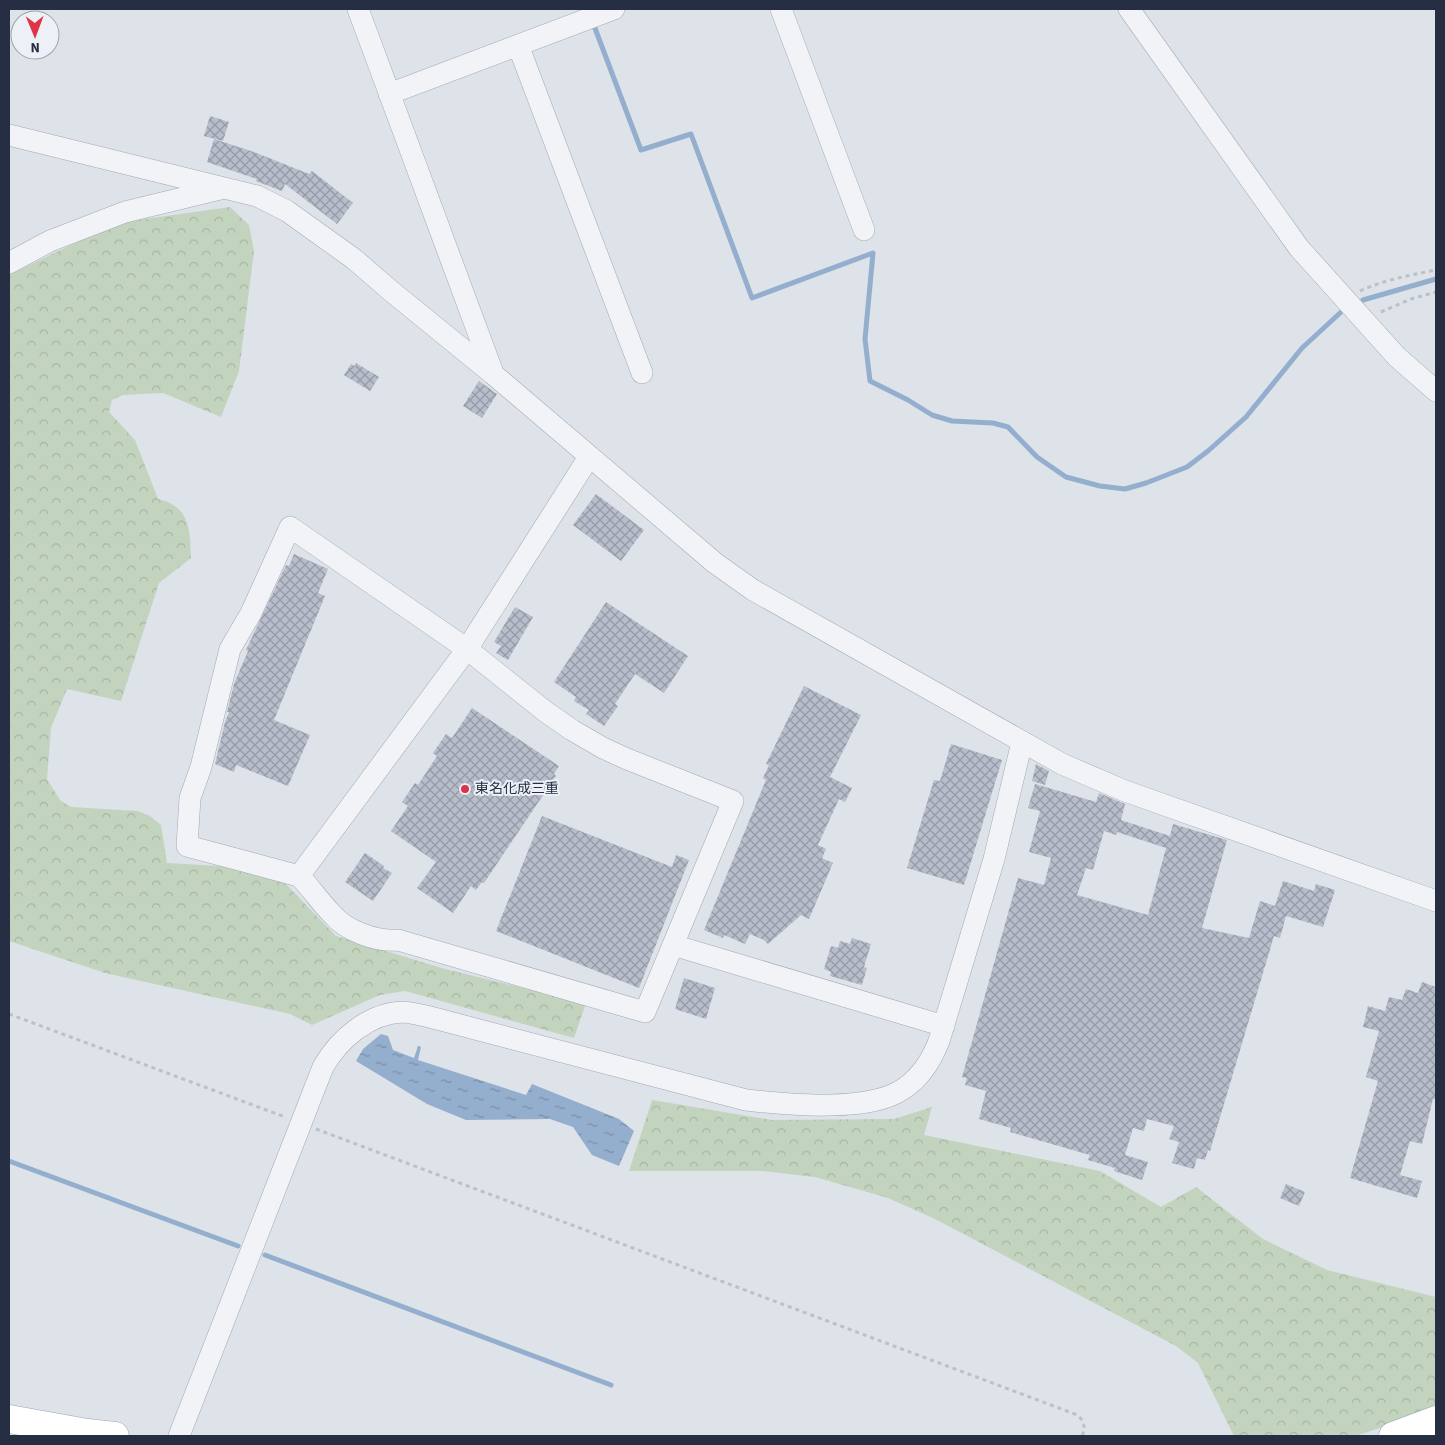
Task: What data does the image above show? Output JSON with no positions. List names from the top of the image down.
{
  "places": ["東名化成三重"],
  "north": "bottom"
}
